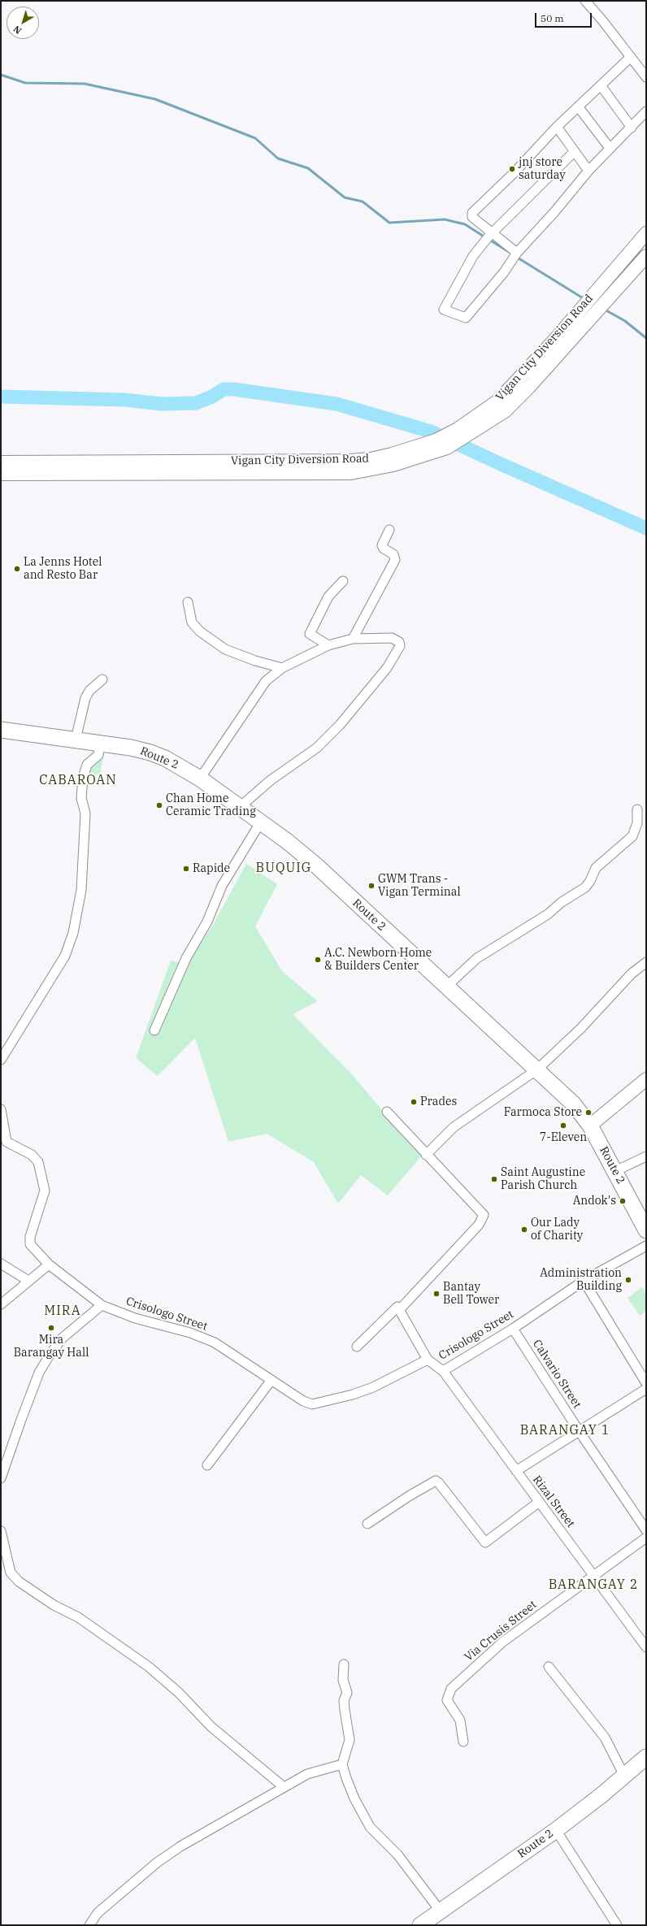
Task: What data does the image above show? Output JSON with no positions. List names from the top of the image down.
{
  "streets": {
    "highway": ["Route 2"],
    "main road": ["Vigan City Diversion Road"],
    "street": [
      "Crisologo Street",
      "Calvario Street",
      "Rizal Street",
      "Via Crusis Street"
    ]
  },
  "crossings": [
    ["Crisologo Street", "Calvario Street"],
    ["Crisologo Street", "Rizal Street"],
    ["Rizal Street", "Via Crusis Street"]
  ],
  "districts": [
    "CABAROAN",
    "BUQUIG",
    "MIRA",
    "BARANGAY 1",
    "BARANGAY 2"
  ],
  "places": [
    "jnj store saturday",
    "La Jenns Hotel and Resto Bar",
    "Chan Home Ceramic Trading",
    "Rapide",
    "GWM Trans - Vigan Terminal",
    "A.C. Newborn Home & Builders Center",
    "Prades",
    "Farmoca Store",
    "7-Eleven",
    "Saint Augustine Parish Church",
    "Andok's",
    "Our Lady of Charity",
    "Administration Building",
    "Bantay Bell Tower",
    "Mira Barangay Hall"
  ],
  "scale_bar": "50 m",
  "north": "bottom left"
}
